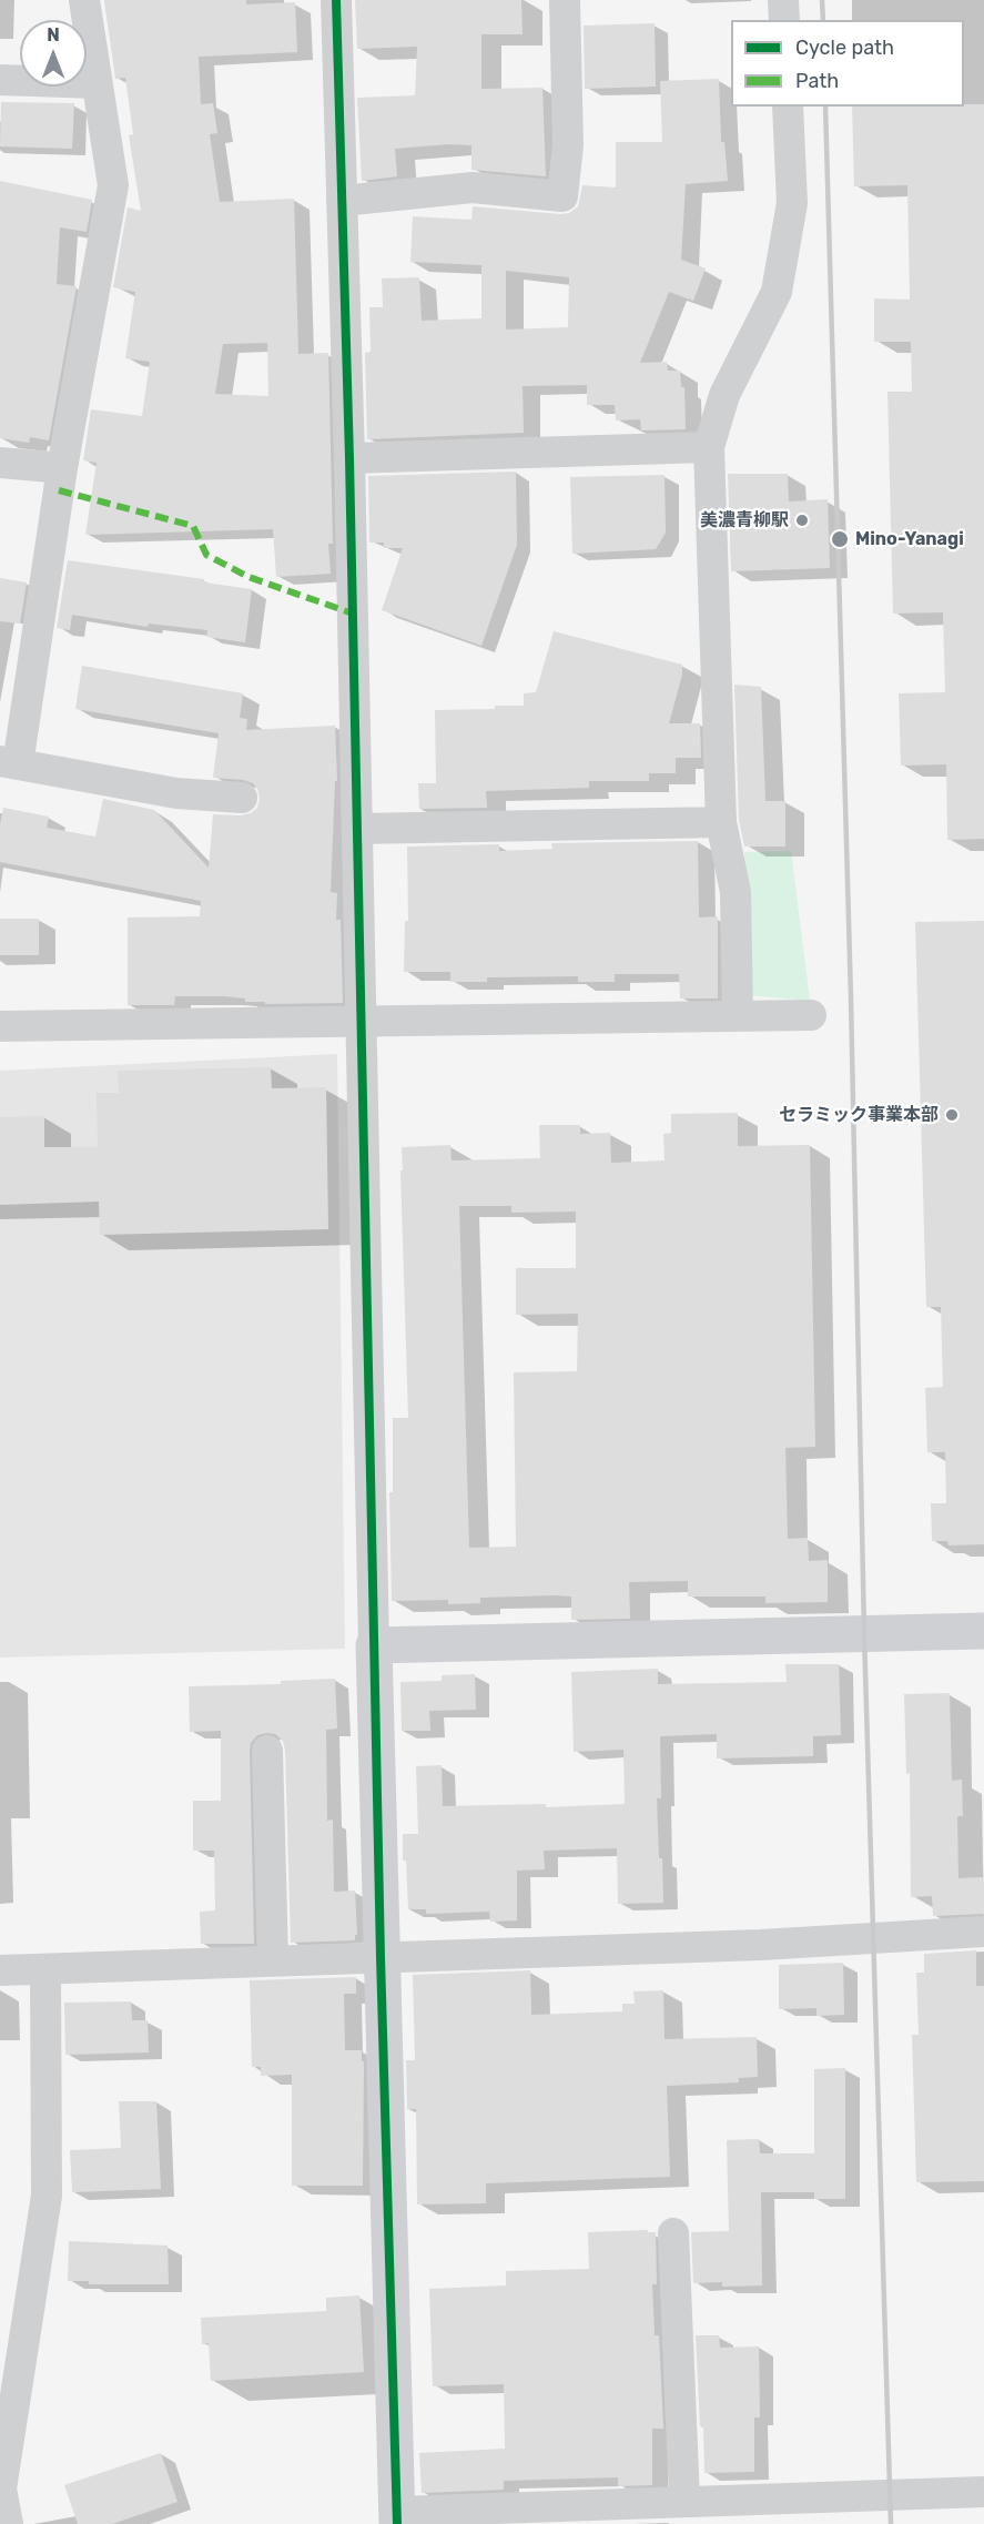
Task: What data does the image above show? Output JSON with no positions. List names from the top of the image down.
{
  "places": ["美濃青柳駅", "Mino-Yanagi", "セラミック事業本部"],
  "legend": ["Cycle path", "Path"],
  "north": "top"
}
